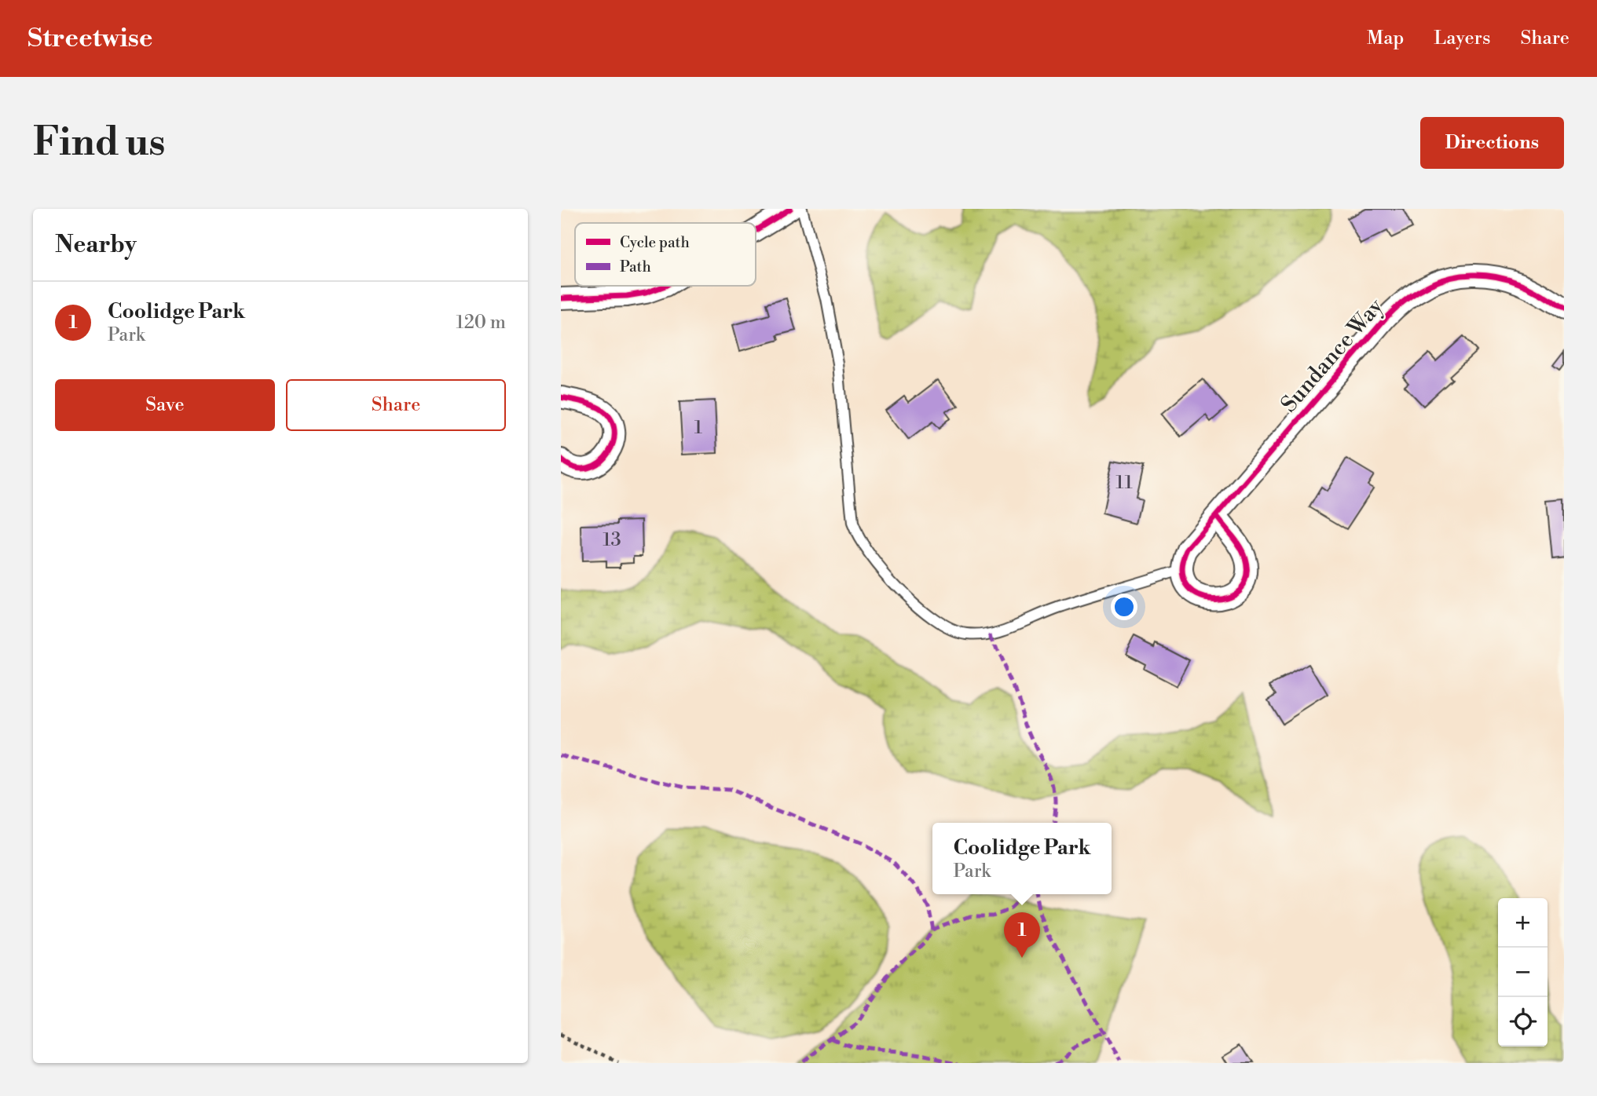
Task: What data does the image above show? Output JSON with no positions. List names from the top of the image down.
{
  "streets": {
    "street": ["Sundance Way"]
  },
  "house_numbers": ["1", "11", "13"],
  "legend": ["Cycle path", "Path"],
  "page": {
    "header": "Streetwise",
    "nav": ["Map", "Layers", "Share"],
    "buttons": [
      "Directions",
      ["Save", "Share"]
    ],
    "title": "Find us",
    "heading": "Nearby",
    "list": [
      {
        "mark": "1",
        "name": "Coolidge Park",
        "note": "Park",
        "value": "120 m"
      }
    ],
    "popup": ["Coolidge Park", "Park"],
    "map_buttons": ["+", "−"],
    "pins": "1"
  }
}
